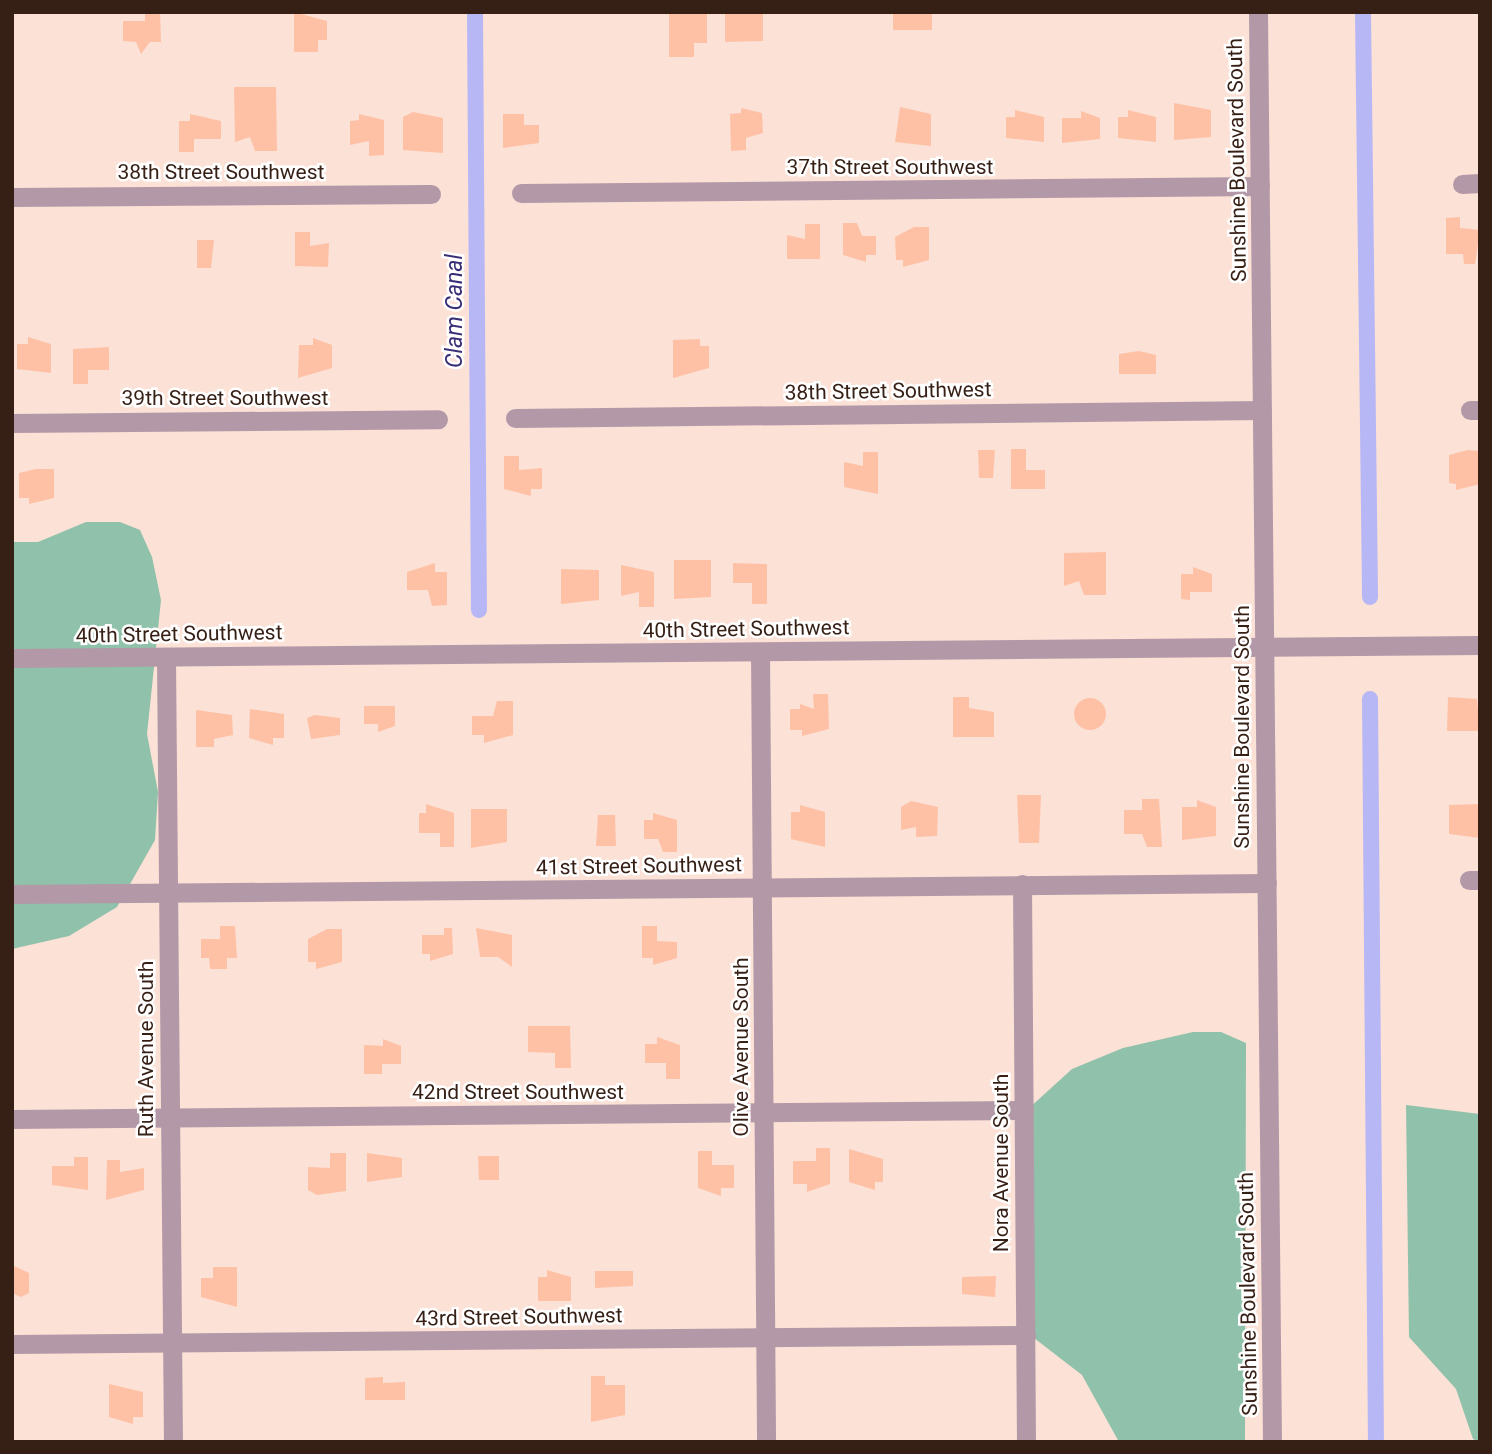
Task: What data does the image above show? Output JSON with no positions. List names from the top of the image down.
{
  "streets": {
    "street": [
      "Sunshine Boulevard South",
      "37th Street Southwest",
      "38th Street Southwest",
      "39th Street Southwest",
      "40th Street Southwest",
      "41st Street Southwest",
      "Olive Avenue South",
      "Ruth Avenue South",
      "42nd Street Southwest",
      "Nora Avenue South",
      "43rd Street Southwest"
    ]
  },
  "crossings": [
    ["Sunshine Boulevard South", "37th Street Southwest"],
    ["Sunshine Boulevard South", "38th Street Southwest"],
    ["Sunshine Boulevard South", "40th Street Southwest"],
    ["Sunshine Boulevard South", "41st Street Southwest"],
    ["40th Street Southwest", "Olive Avenue South"],
    ["40th Street Southwest", "Ruth Avenue South"],
    ["41st Street Southwest", "Olive Avenue South"],
    ["41st Street Southwest", "Ruth Avenue South"],
    ["41st Street Southwest", "Nora Avenue South"],
    ["Olive Avenue South", "42nd Street Southwest"],
    ["Olive Avenue South", "43rd Street Southwest"],
    ["Ruth Avenue South", "42nd Street Southwest"],
    ["Ruth Avenue South", "43rd Street Southwest"],
    ["42nd Street Southwest", "Nora Avenue South"],
    ["Nora Avenue South", "43rd Street Southwest"]
  ],
  "water": ["Clam Canal"]
}
